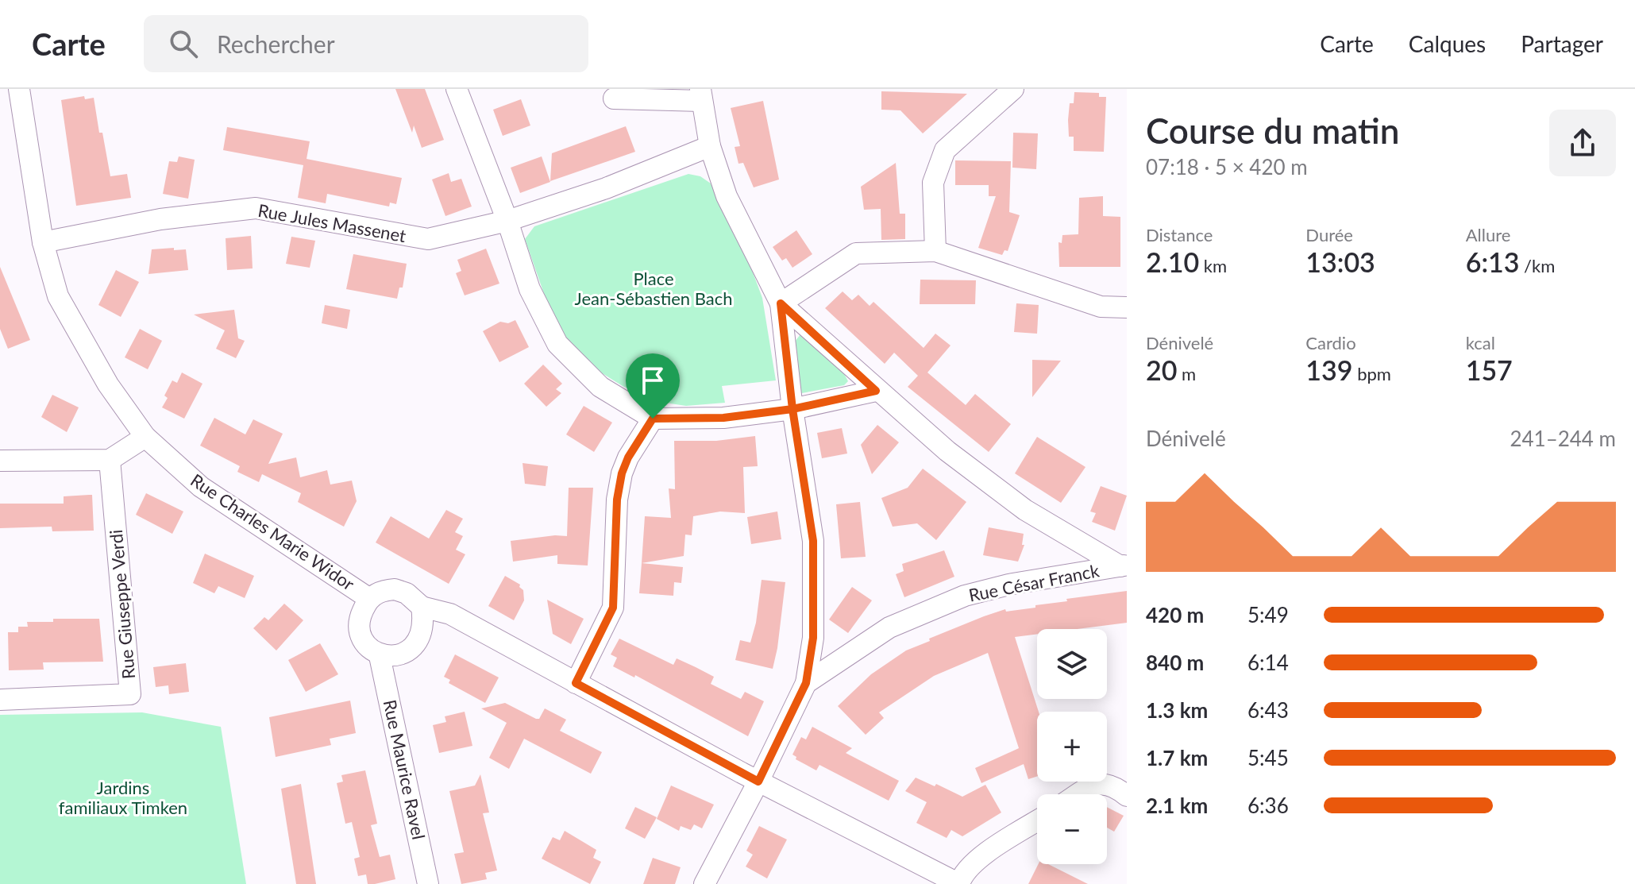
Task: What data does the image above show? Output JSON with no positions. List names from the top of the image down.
{
  "streets": {
    "street": [
      "Rue Jules Massenet",
      "Rue Charles Marie Widor",
      "Rue César Franck",
      "Rue Giuseppe Verdi",
      "Rue Maurice Ravel"
    ]
  },
  "crossings": [
    ["Rue Jules Massenet", "Rue Charles Marie Widor"],
    ["Rue Charles Marie Widor", "Rue Maurice Ravel"]
  ],
  "parks": ["Place Jean-Sébastien Bach", "Jardins familiaux Timken"],
  "page": {
    "header": "Carte",
    "search": "Rechercher",
    "nav": ["Carte", "Calques", "Partager"],
    "heading": ["Course du matin", "07:18 · 5 × 420 m"],
    "stats": [
      ["Distance", "2.10 km"],
      ["Durée", "13:03"],
      ["Allure", "6:13 /km"],
      ["Dénivelé", "20 m"],
      ["Cardio", "139 bpm"],
      ["kcal", "157"]
    ],
    "chart": ["Dénivelé", "241–244 m"],
    "list": [
      {
        "name": "420 m",
        "note": "5:49"
      },
      {
        "name": "840 m",
        "note": "6:14"
      },
      {
        "name": "1.3 km",
        "note": "6:43"
      },
      {
        "name": "1.7 km",
        "note": "5:45"
      },
      {
        "name": "2.1 km",
        "note": "6:36"
      }
    ],
    "map_buttons": ["+", "−"]
  }
}
